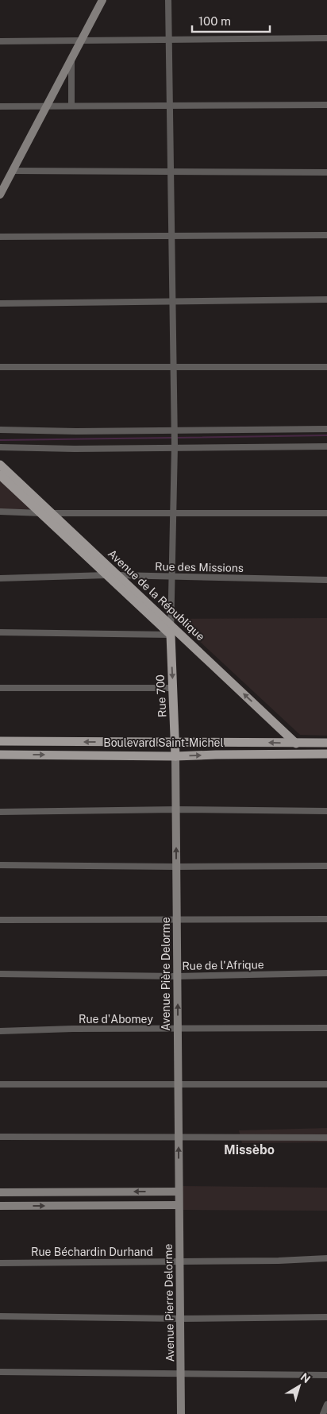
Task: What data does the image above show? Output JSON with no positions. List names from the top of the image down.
{
  "streets": {
    "main road": [
      "Avenue de la République",
      "Rue 700",
      "Boulevard Saint-Michel",
      "Avenue Pière Delorme",
      "Avenue Pierre Delorme"
    ],
    "street": [
      "Rue des Missions",
      "Rue de l'Afrique",
      "Rue d'Abomey",
      "Rue Béchardin Durhand"
    ]
  },
  "crossings": [
    ["Rue des Missions", "Avenue de la République"],
    ["Avenue de la République", "Rue 700"],
    ["Avenue de la République", "Boulevard Saint-Michel"],
    ["Rue 700", "Boulevard Saint-Michel"],
    ["Rue 700", "Avenue Pière Delorme"],
    ["Boulevard Saint-Michel", "Avenue Pière Delorme"],
    ["Rue de l'Afrique", "Avenue Pière Delorme"],
    ["Avenue Pière Delorme", "Rue d'Abomey"],
    ["Avenue Pière Delorme", "Avenue Pierre Delorme"],
    ["Rue Béchardin Durhand", "Avenue Pierre Delorme"]
  ],
  "one_way": ["Rue 700", "Avenue Pière Delorme"],
  "districts": ["Missèbo"],
  "scale_bar": "100 m",
  "north": "top right"
}
